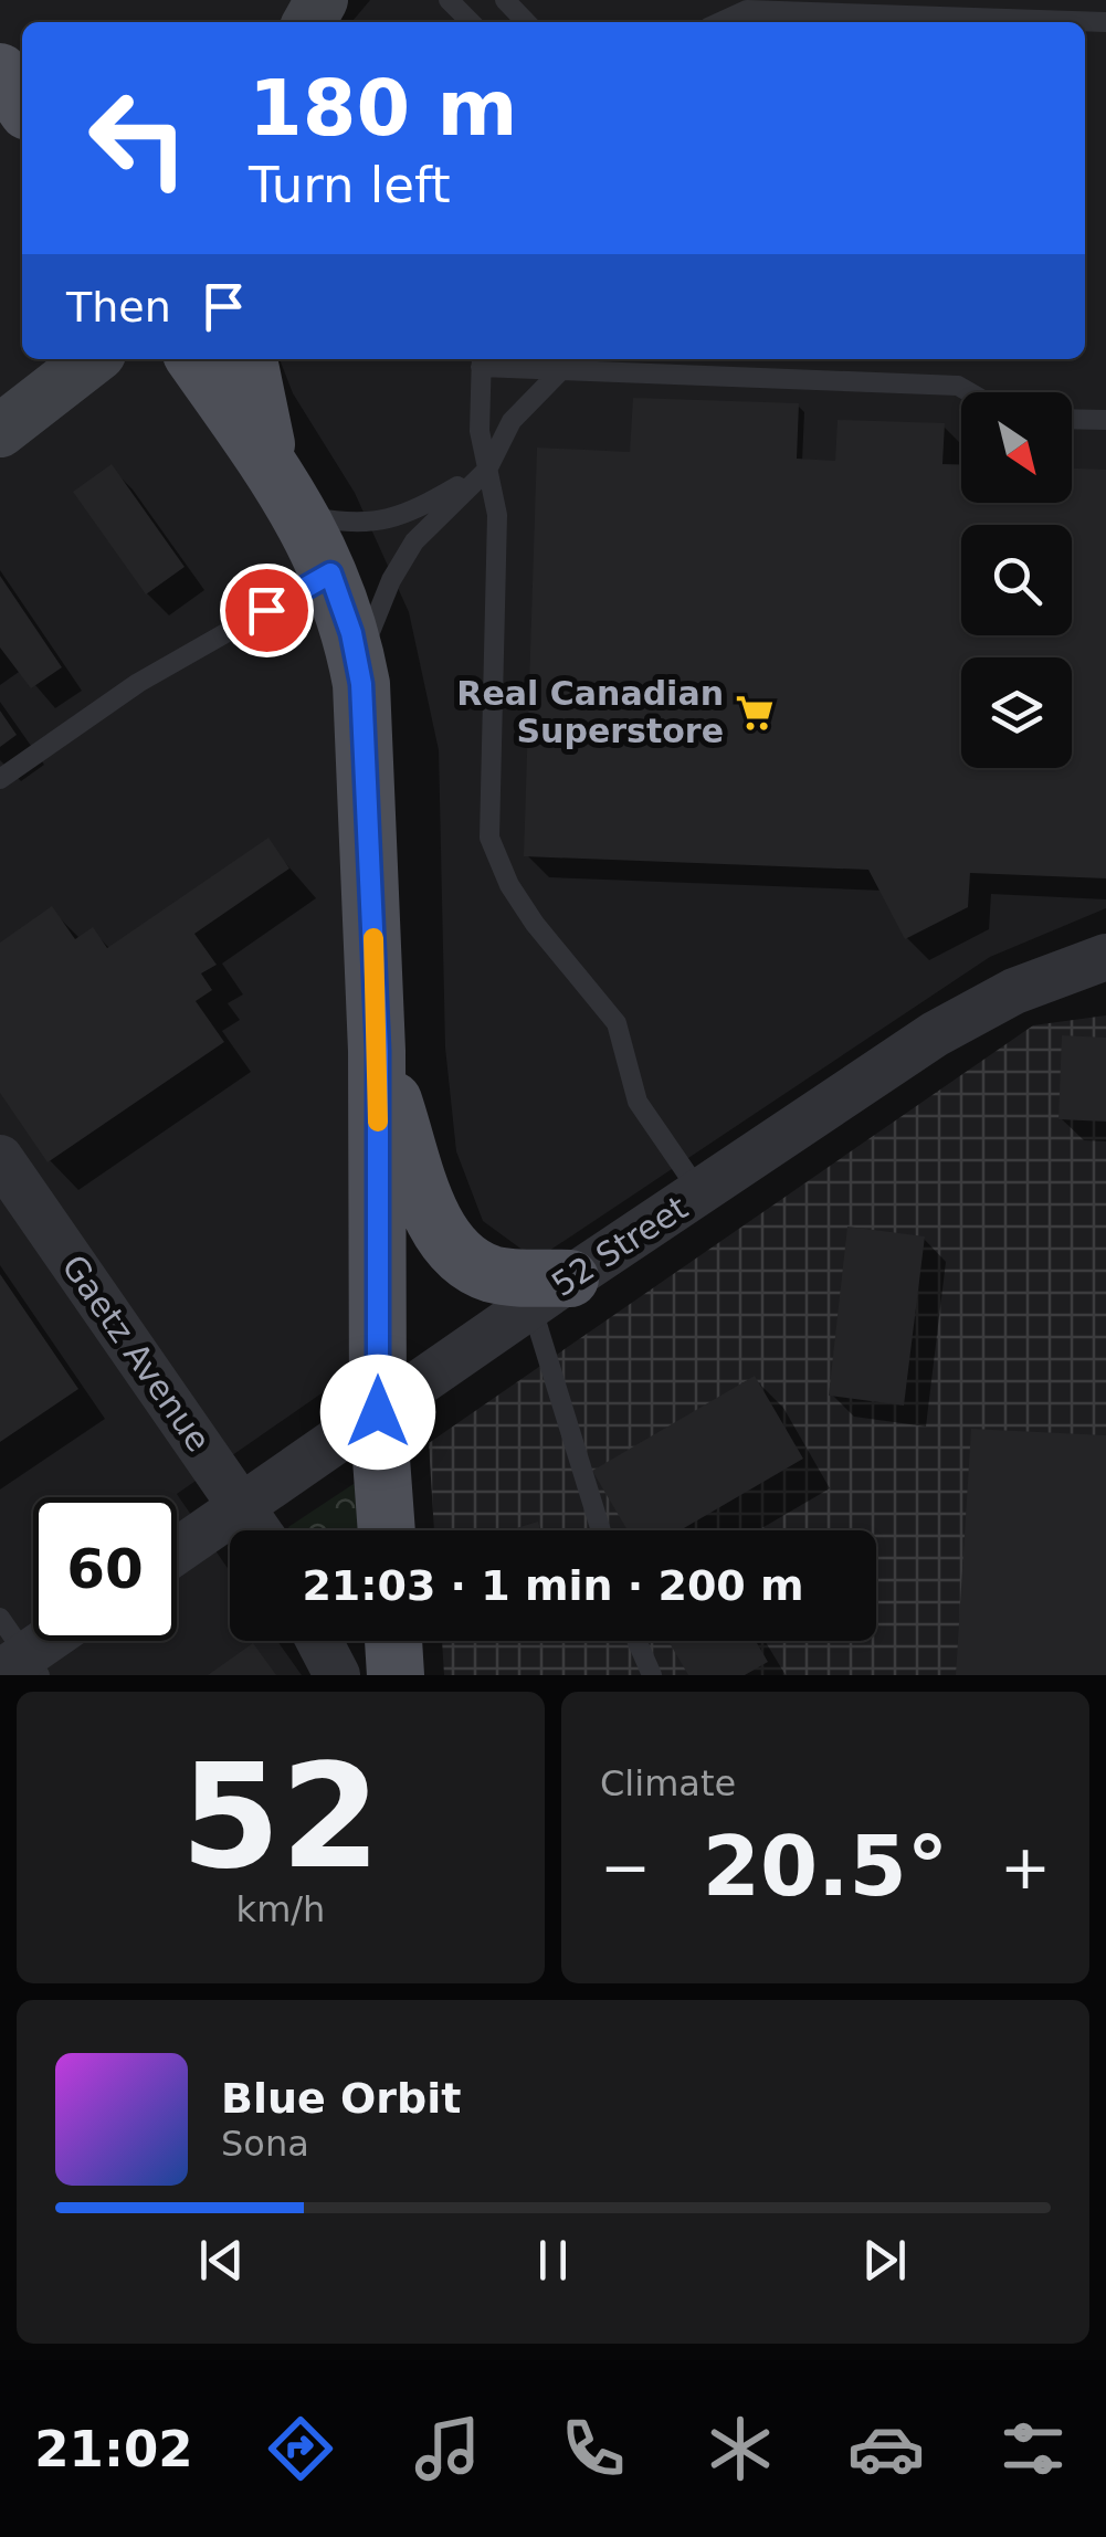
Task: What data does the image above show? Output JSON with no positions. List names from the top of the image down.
{
  "streets": {
    "street": ["52 Street", "Gaetz Avenue"]
  },
  "crossings": [
    ["52 Street", "Gaetz Avenue"]
  ],
  "places": {
    "supermarket": ["Real Canadian Superstore"]
  },
  "north": "bottom right",
  "page": {
    "turn": ["180 m", "Turn left"],
    "then": "Then",
    "limit": "60",
    "trip": "21:03 · 1 min · 200 m",
    "tile": [
      ["52", "km/h"],
      "Climate"
    ],
    "heat": ["−", "20.5°", "+"],
    "song": ["Blue Orbit", "Sona"],
    "tabs": "21:02"
  }
}
